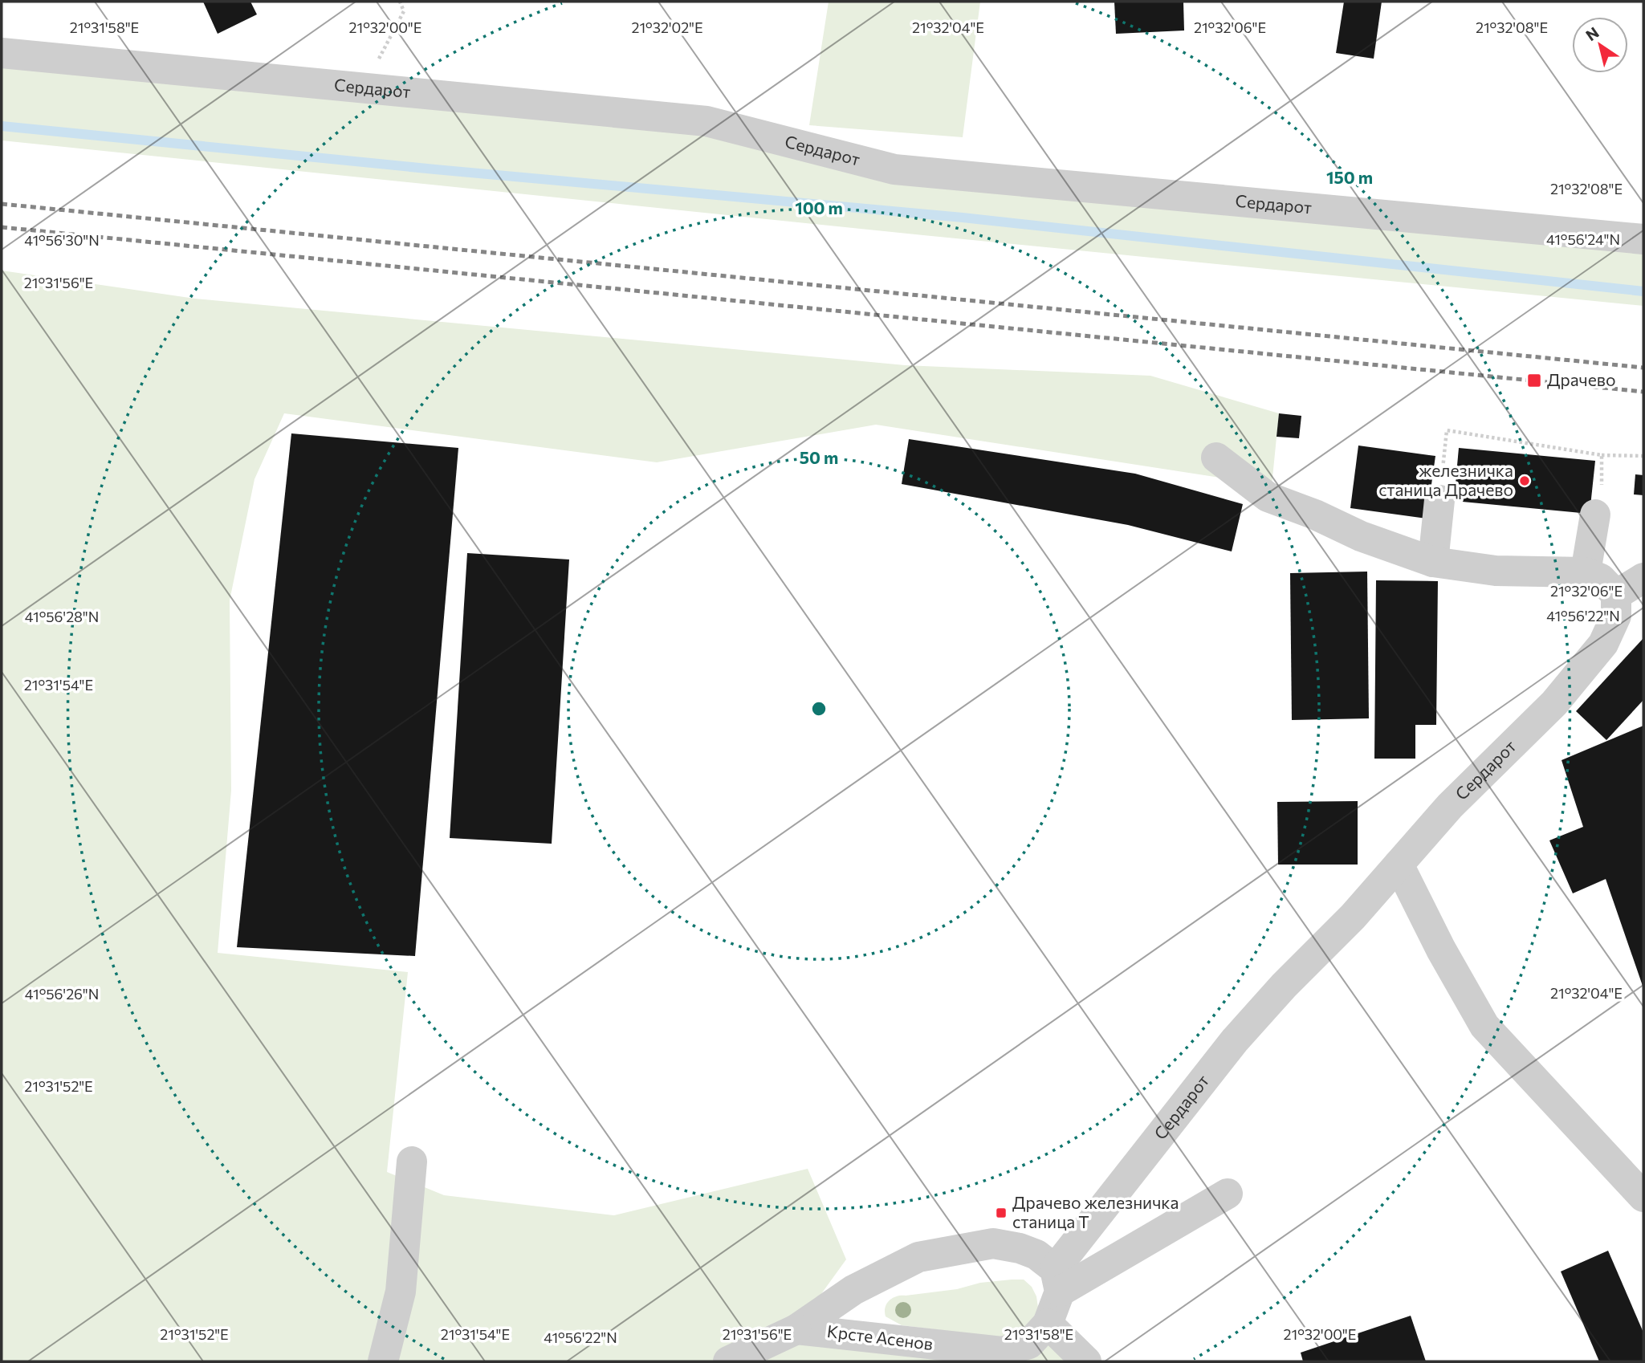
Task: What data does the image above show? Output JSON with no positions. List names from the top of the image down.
{
  "streets": {
    "street": ["Сердарот", "Крсте Асенов"]
  },
  "crossings": [
    ["Сердарот", "Крсте Асенов"]
  ],
  "places": {
    "transit": ["Драчево", "Драчево железничка станица Т"],
    "other": ["железничка станица Драчево"]
  },
  "north": "top left",
  "coordinates": [
    "21°32'06\"E",
    "21°31'58\"E",
    "21°32'00\"E",
    "21°32'02\"E",
    "21°32'04\"E",
    "21°32'08\"E",
    "41°56'24\"N",
    "41°56'30\"N",
    "21°31'56\"E",
    "41°56'22\"N",
    "41°56'28\"N",
    "21°31'54\"E",
    "41°56'26\"N",
    "21°31'52\"E"
  ],
  "rings": ["150 m", "100 m", "50 m"]
}
